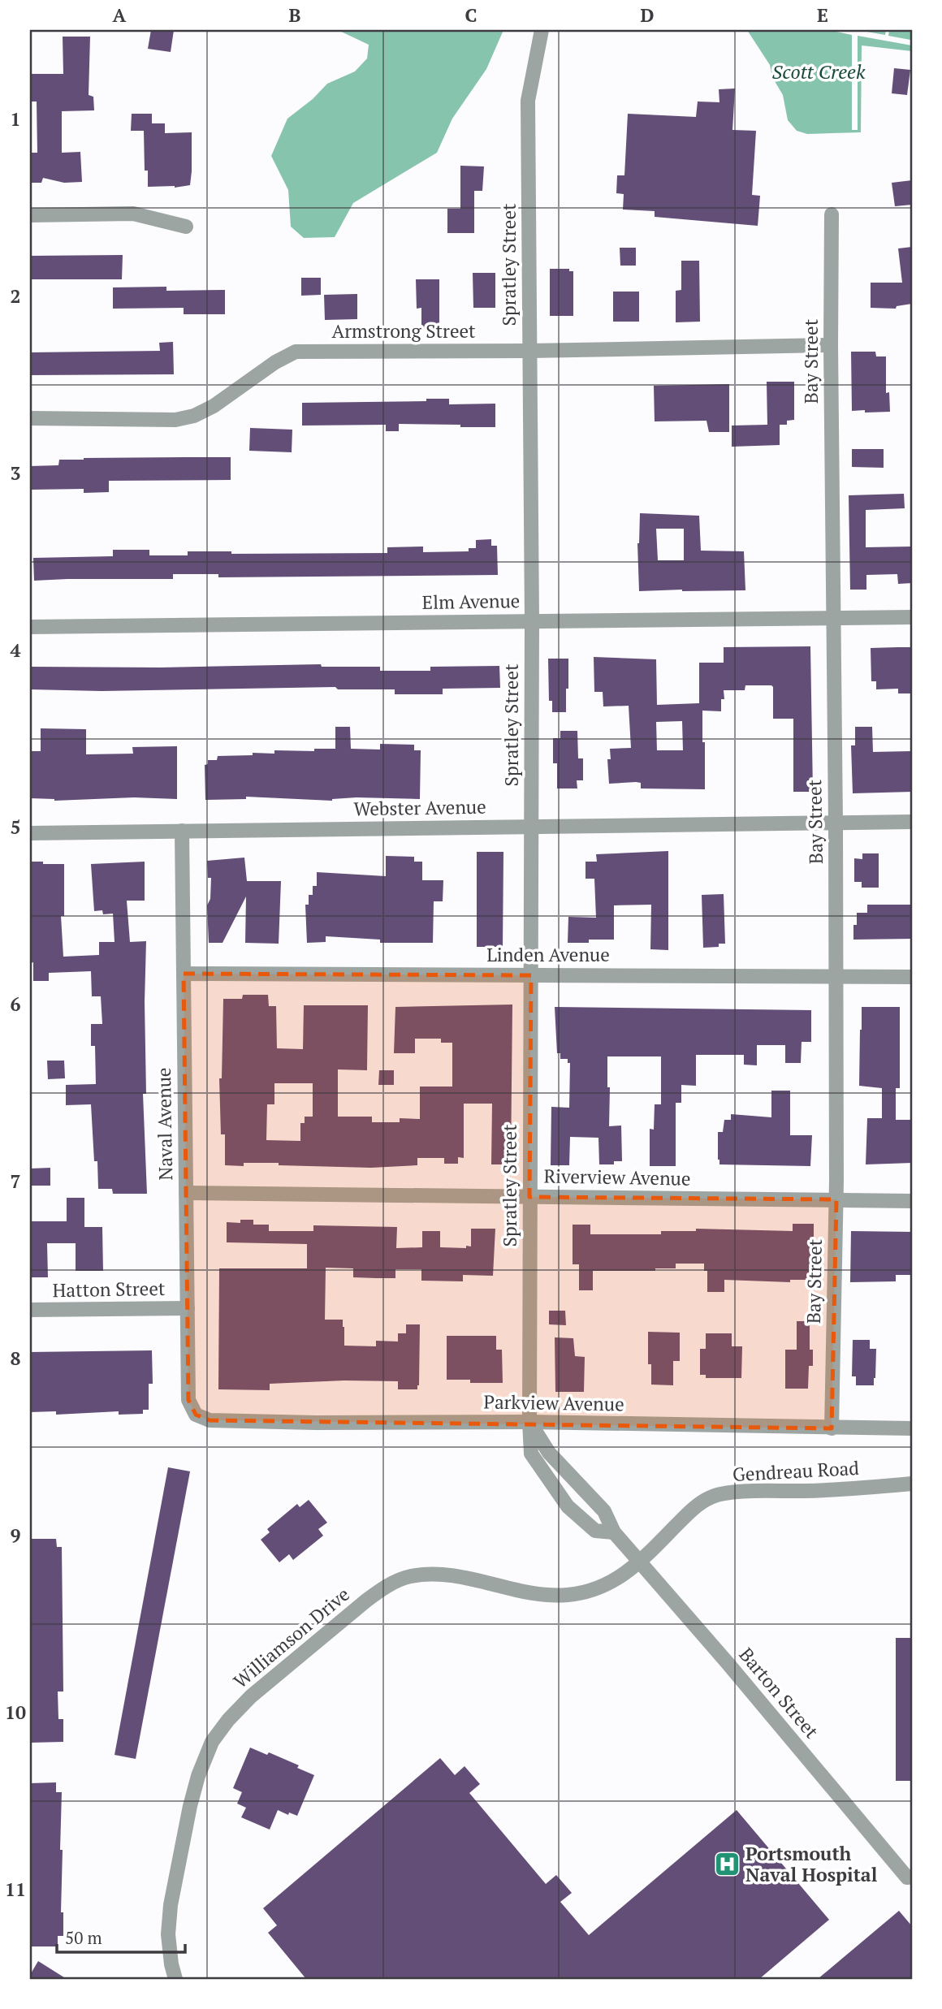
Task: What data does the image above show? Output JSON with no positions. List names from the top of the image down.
{
  "streets": {
    "street": [
      "Spratley Street",
      "Armstrong Street",
      "Bay Street",
      "Elm Avenue",
      "Webster Avenue",
      "Linden Avenue",
      "Naval Avenue",
      "Riverview Avenue",
      "Hatton Street",
      "Parkview Avenue",
      "Gendreau Road",
      "Williamson Drive",
      "Barton Street"
    ]
  },
  "crossings": [
    ["Spratley Street", "Armstrong Street"],
    ["Spratley Street", "Elm Avenue"],
    ["Spratley Street", "Webster Avenue"],
    ["Spratley Street", "Linden Avenue"],
    ["Spratley Street", "Riverview Avenue"],
    ["Spratley Street", "Parkview Avenue"],
    ["Spratley Street", "Barton Street"],
    ["Armstrong Street", "Bay Street"],
    ["Bay Street", "Elm Avenue"],
    ["Bay Street", "Webster Avenue"],
    ["Bay Street", "Linden Avenue"],
    ["Bay Street", "Riverview Avenue"],
    ["Bay Street", "Parkview Avenue"],
    ["Webster Avenue", "Naval Avenue"],
    ["Linden Avenue", "Naval Avenue"],
    ["Naval Avenue", "Riverview Avenue"],
    ["Naval Avenue", "Hatton Street"],
    ["Naval Avenue", "Parkview Avenue"],
    ["Parkview Avenue", "Barton Street"],
    ["Gendreau Road", "Williamson Drive"],
    ["Gendreau Road", "Barton Street"],
    ["Williamson Drive", "Barton Street"]
  ],
  "water": ["Scott Creek"],
  "places": {
    "hospital": ["Portsmouth Naval Hospital"]
  },
  "scale_bar": "50 m",
  "grid": {
    "columns": [
      "A",
      "B",
      "C",
      "D",
      "E"
    ],
    "rows": [
      "1",
      "2",
      "3",
      "4",
      "5",
      "6",
      "7",
      "8",
      "9",
      "10",
      "11"
    ]
  }
}
